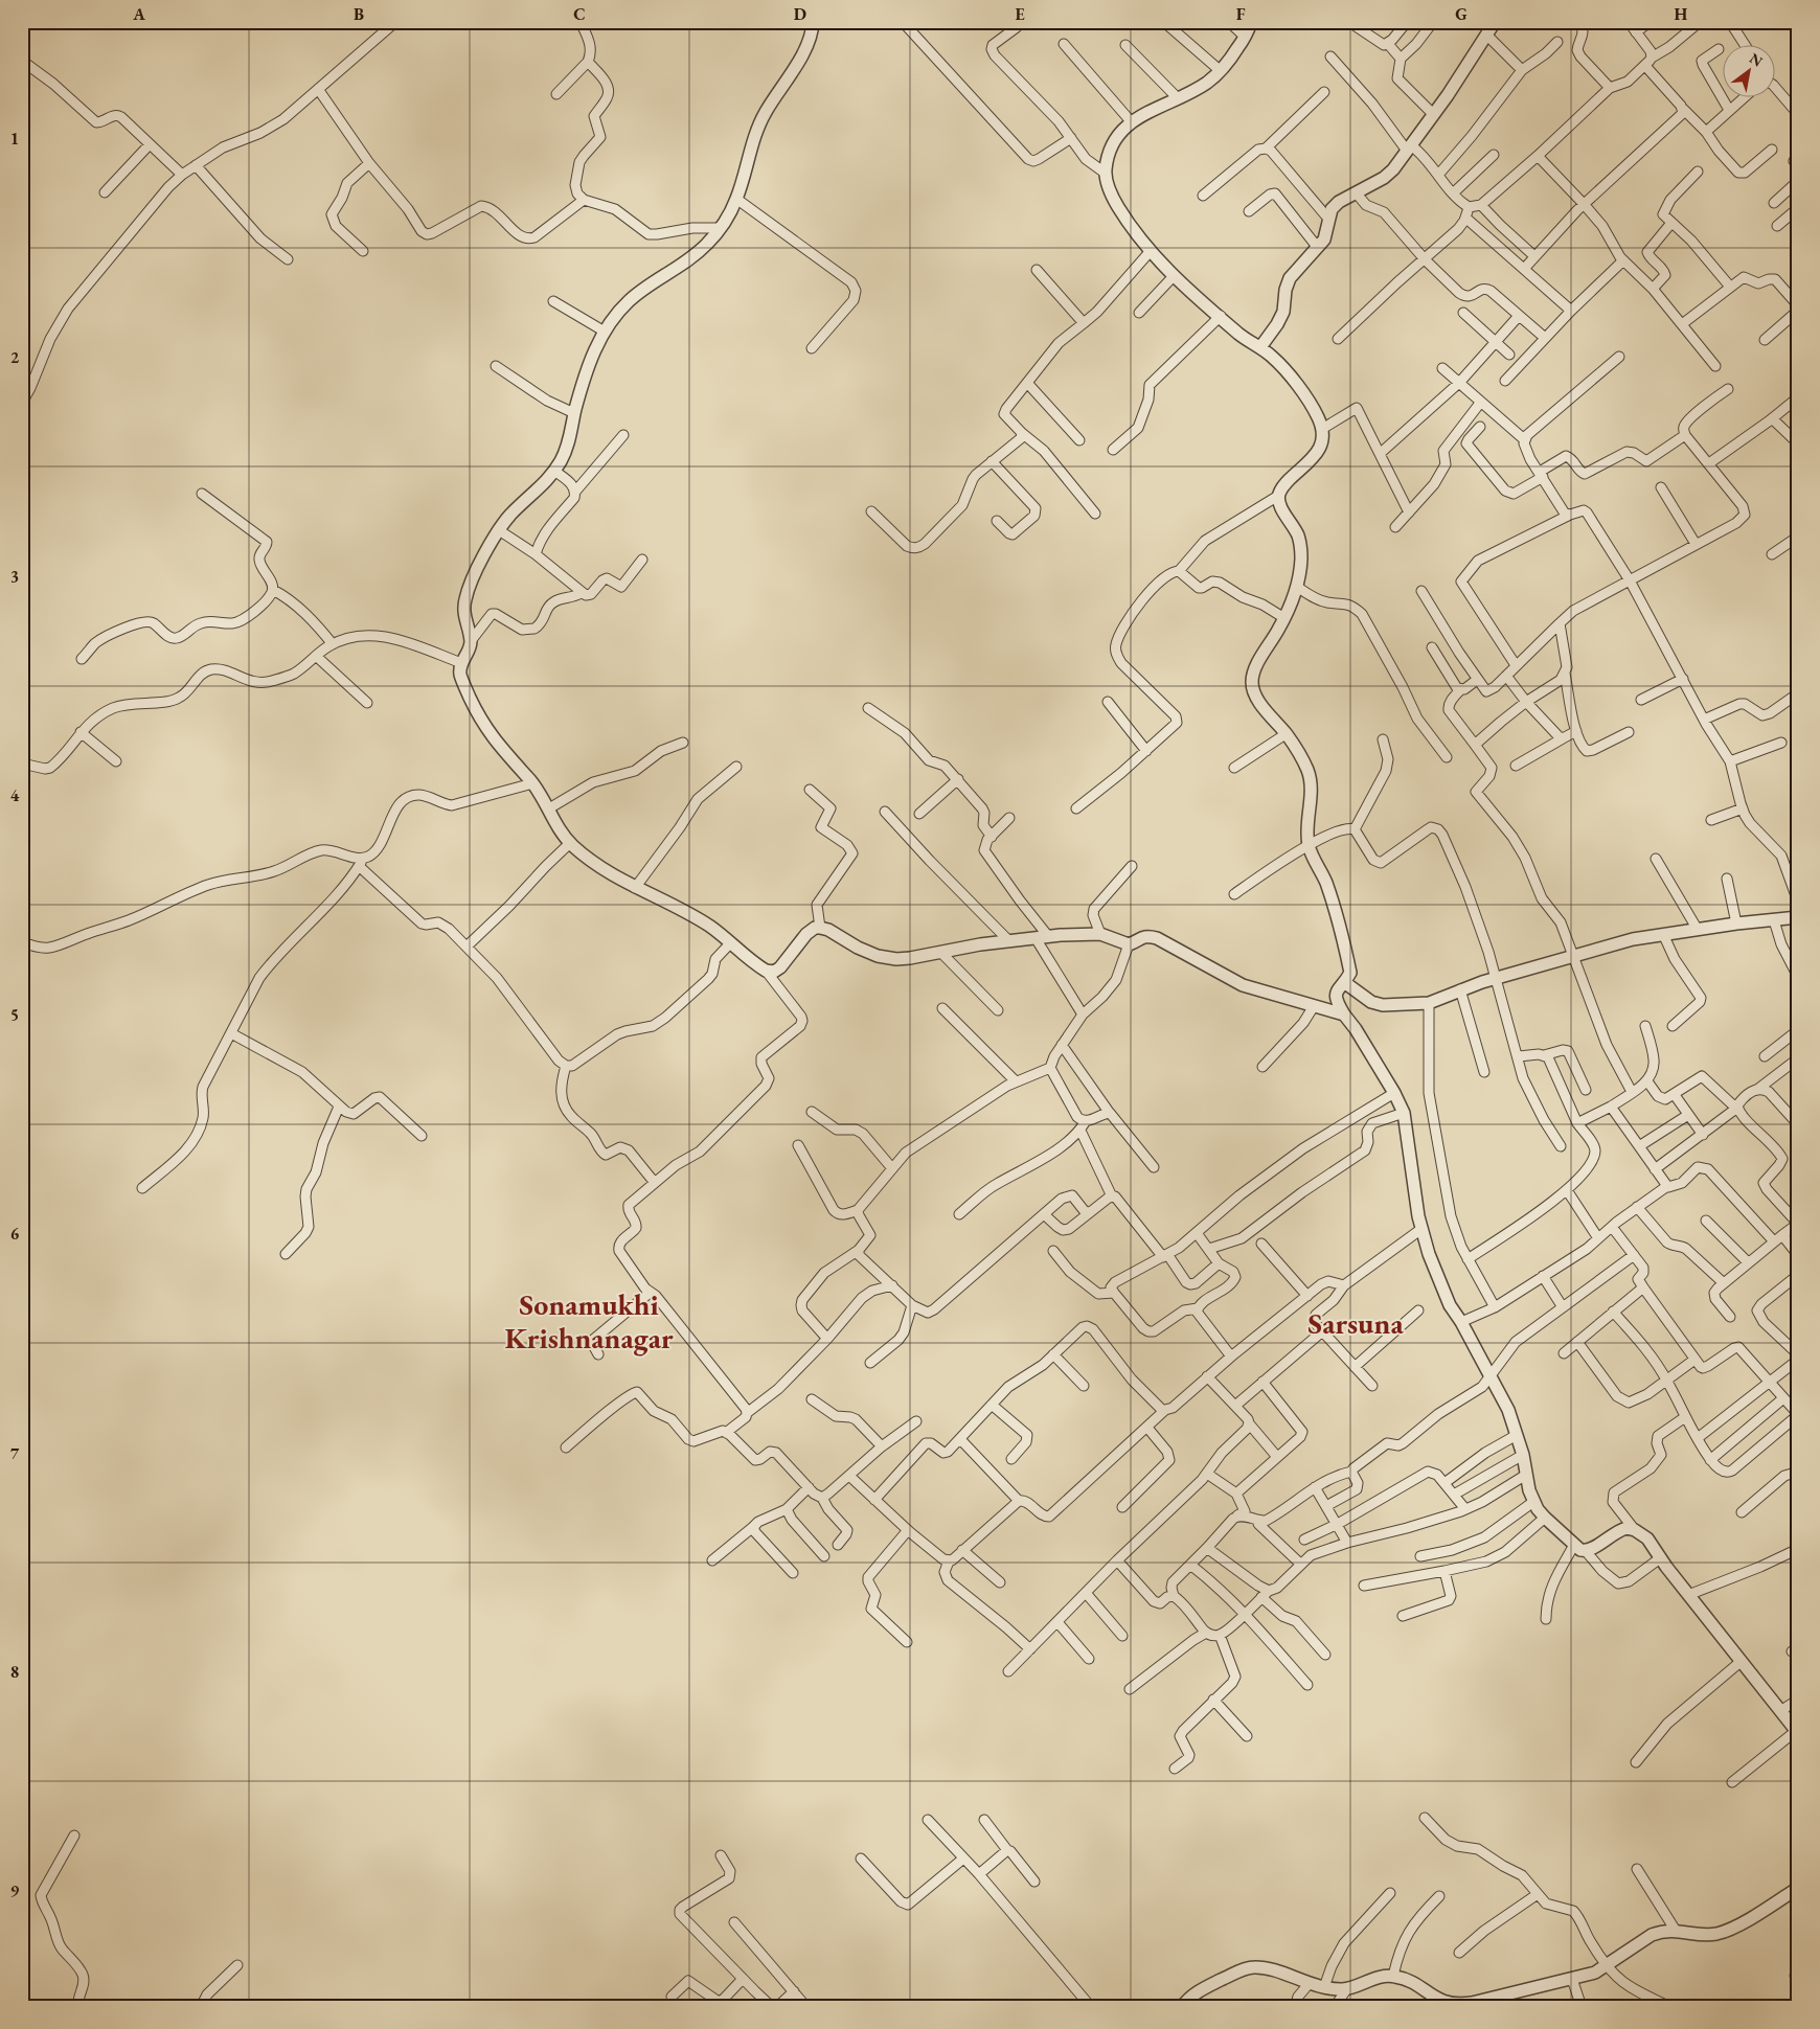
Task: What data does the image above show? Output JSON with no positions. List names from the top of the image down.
{
  "districts": ["Sonamukhi Krishnanagar", "Sarsuna"],
  "north": "top right",
  "grid": {
    "columns": [
      "A",
      "B",
      "C",
      "D",
      "E",
      "F",
      "G",
      "H"
    ],
    "rows": [
      "1",
      "2",
      "3",
      "4",
      "5",
      "6",
      "7",
      "8",
      "9"
    ]
  }
}
